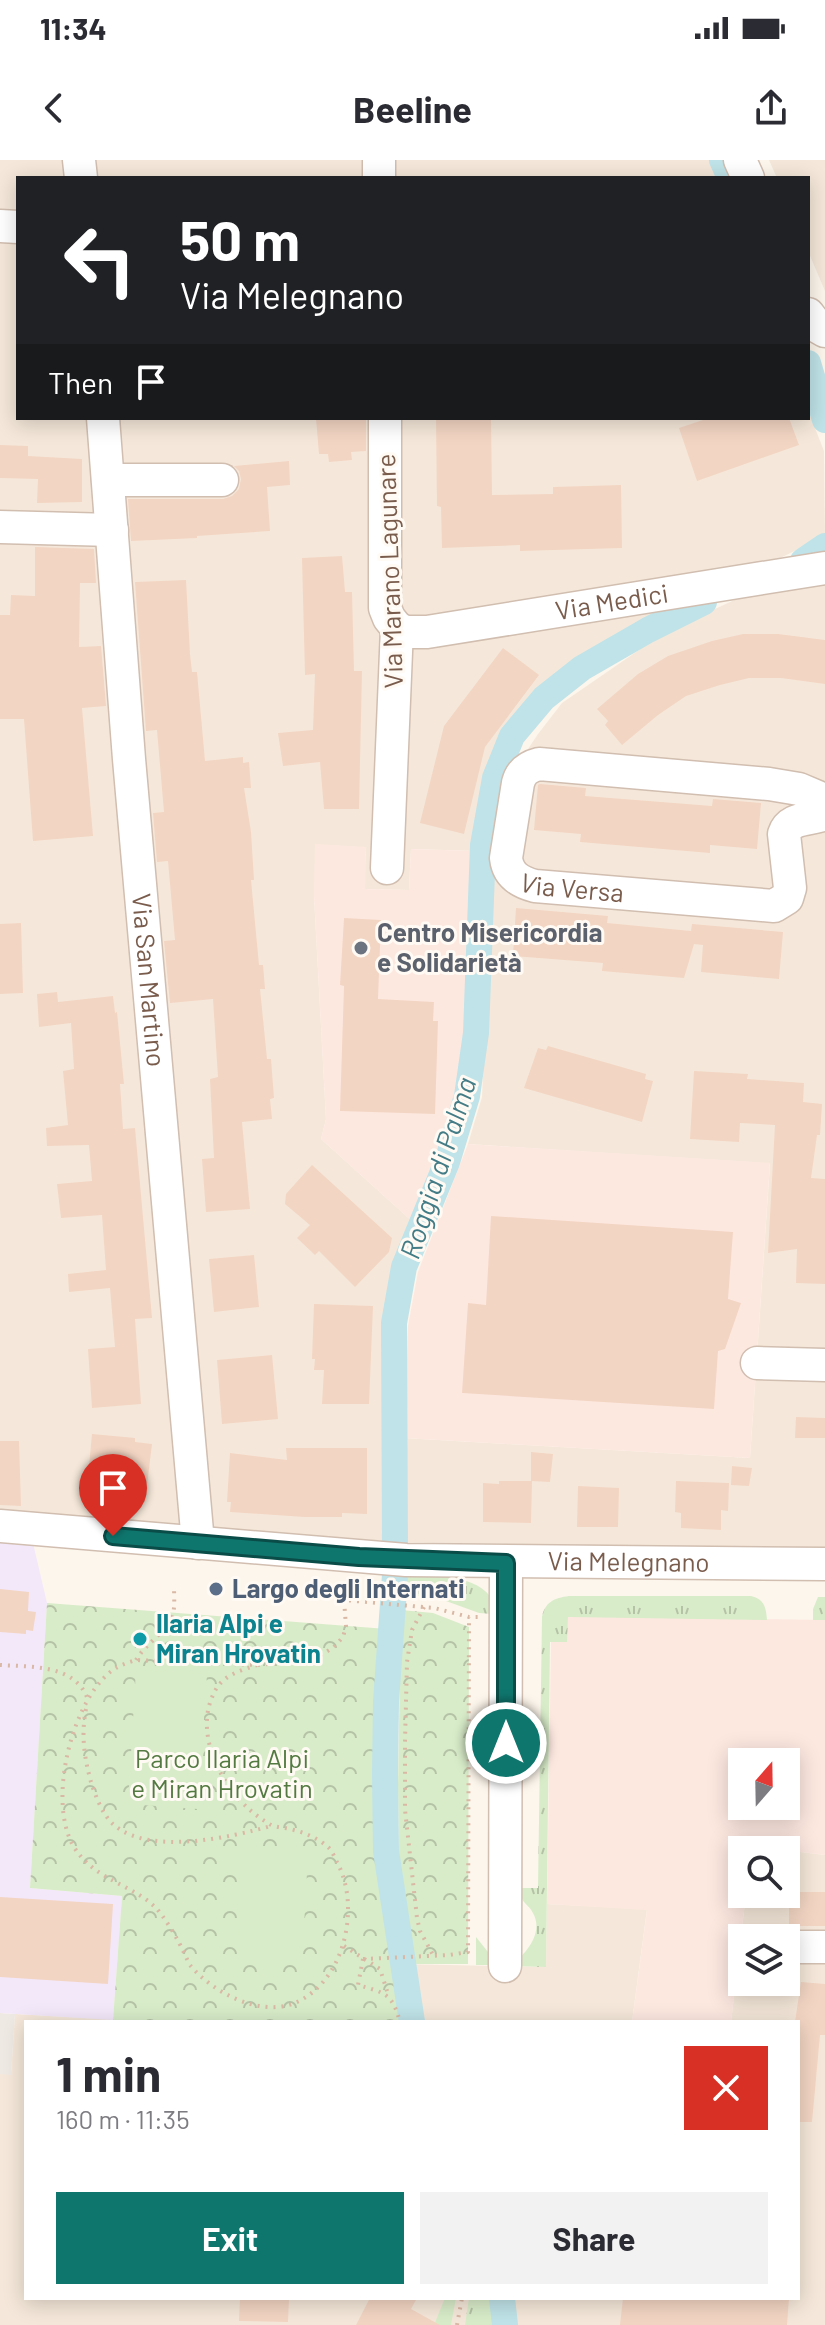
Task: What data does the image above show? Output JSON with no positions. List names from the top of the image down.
{
  "streets": {
    "street": [
      "Via Marano Lagunare",
      "Via Medici",
      "Via Versa",
      "Via San Martino",
      "Via Melegnano"
    ]
  },
  "crossings": [
    ["Via Marano Lagunare", "Via Medici"],
    ["Via San Martino", "Via Melegnano"]
  ],
  "water": ["Roggia di Palma"],
  "parks": ["Parco Ilaria Alpi e Miran Hrovatin"],
  "places": ["Centro Misericordia e Solidarietà", "Largo degli Internati", "Ilaria Alpi e Miran Hrovatin"],
  "north": "top",
  "page": {
    "status": "11:34",
    "header": "Beeline",
    "turn": ["50 m", "Via Melegnano"],
    "then": "Then",
    "heading": ["1 min", "160 m · 11:35"],
    "buttons": ["Exit", "Share"]
  }
}
